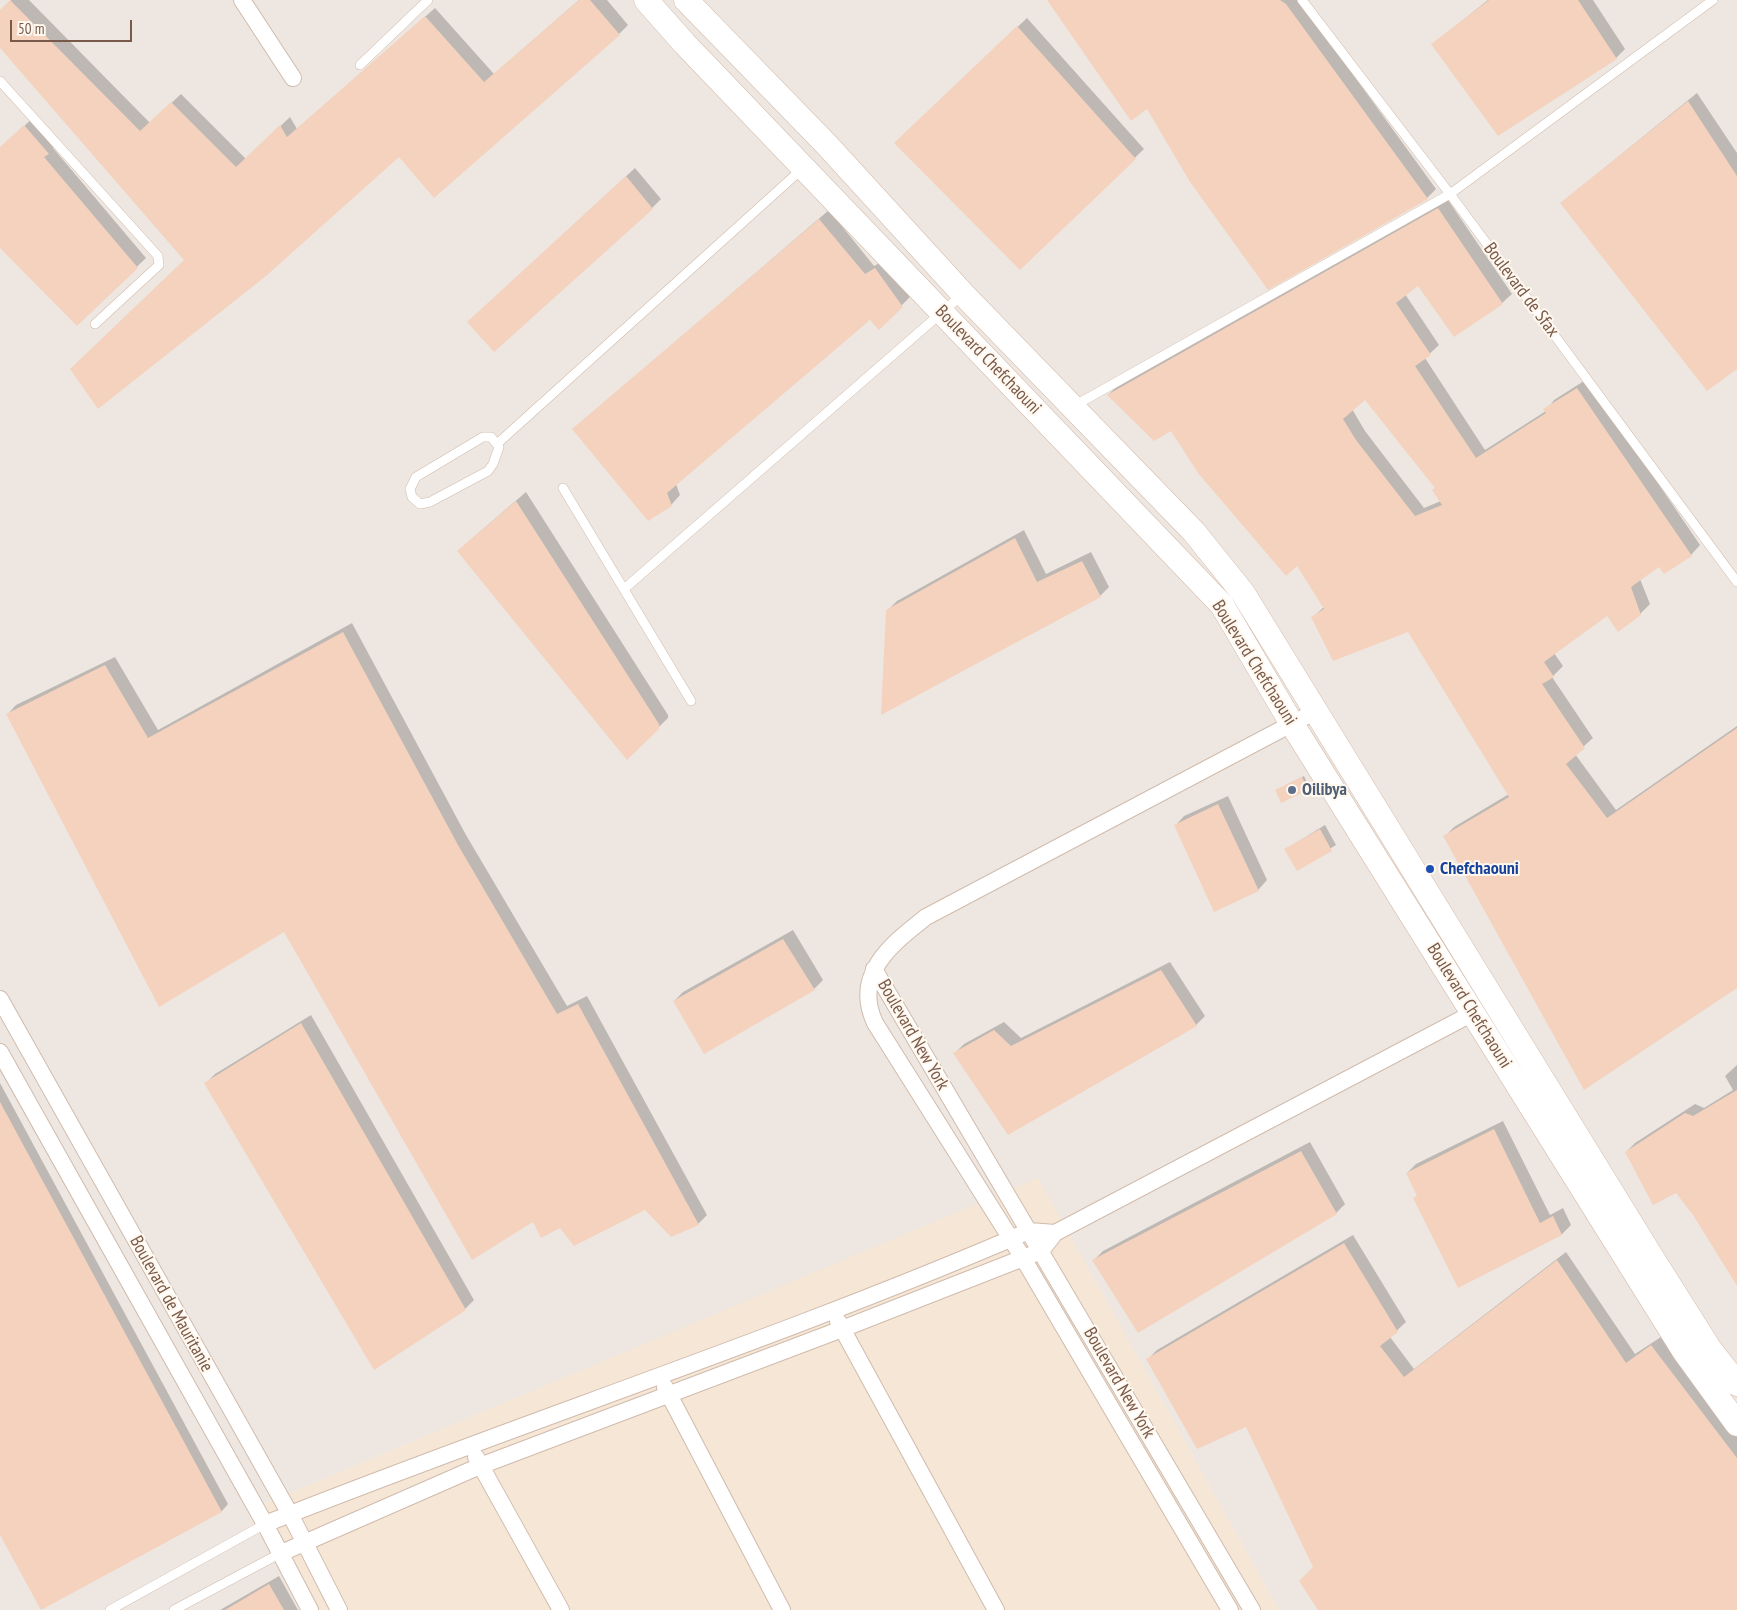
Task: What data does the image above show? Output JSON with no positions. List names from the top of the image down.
{
  "streets": {
    "street": ["Boulevard Chefchaouni", "Boulevard New York", "Boulevard de Mauritanie"],
    "lane": ["Boulevard de Sfax"]
  },
  "places": ["Oilibya", "Chefchaouni"],
  "scale_bar": "50 m"
}
